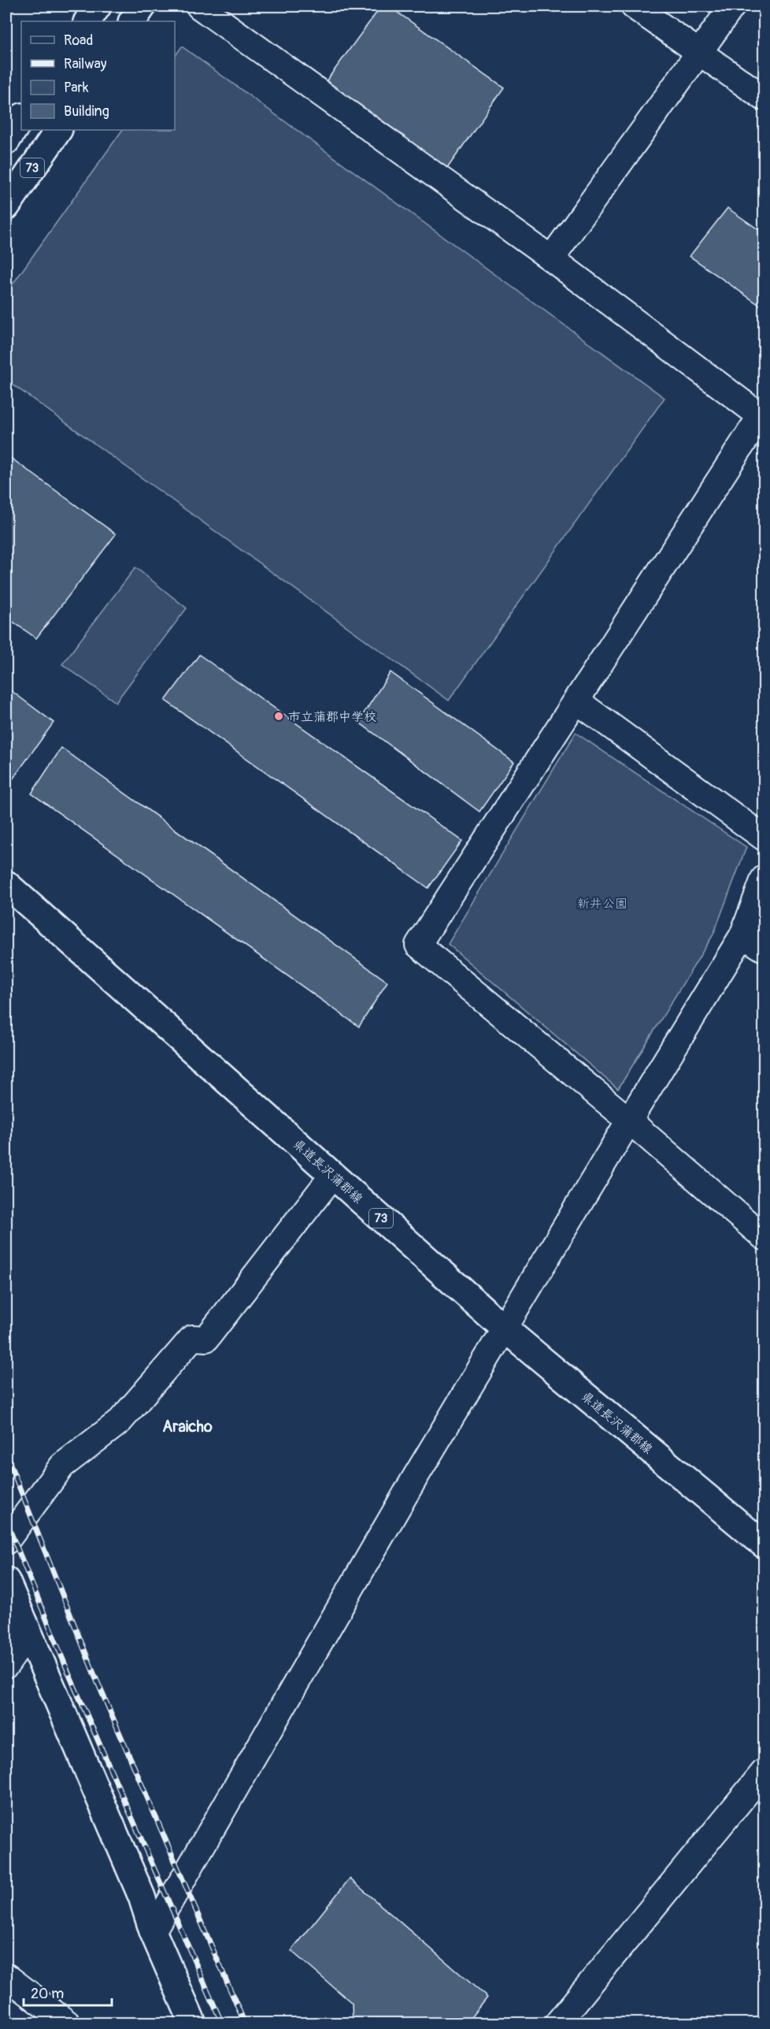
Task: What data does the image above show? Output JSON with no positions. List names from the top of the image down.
{
  "streets": {
    "main road": ["73", "県道長沢蒲郡線"]
  },
  "districts": ["Araicho"],
  "parks": ["新井公園"],
  "places": ["市立蒲郡中学校"],
  "legend": [
    "Road",
    "Railway",
    "Park",
    "Building"
  ],
  "scale_bar": "20 m"
}
